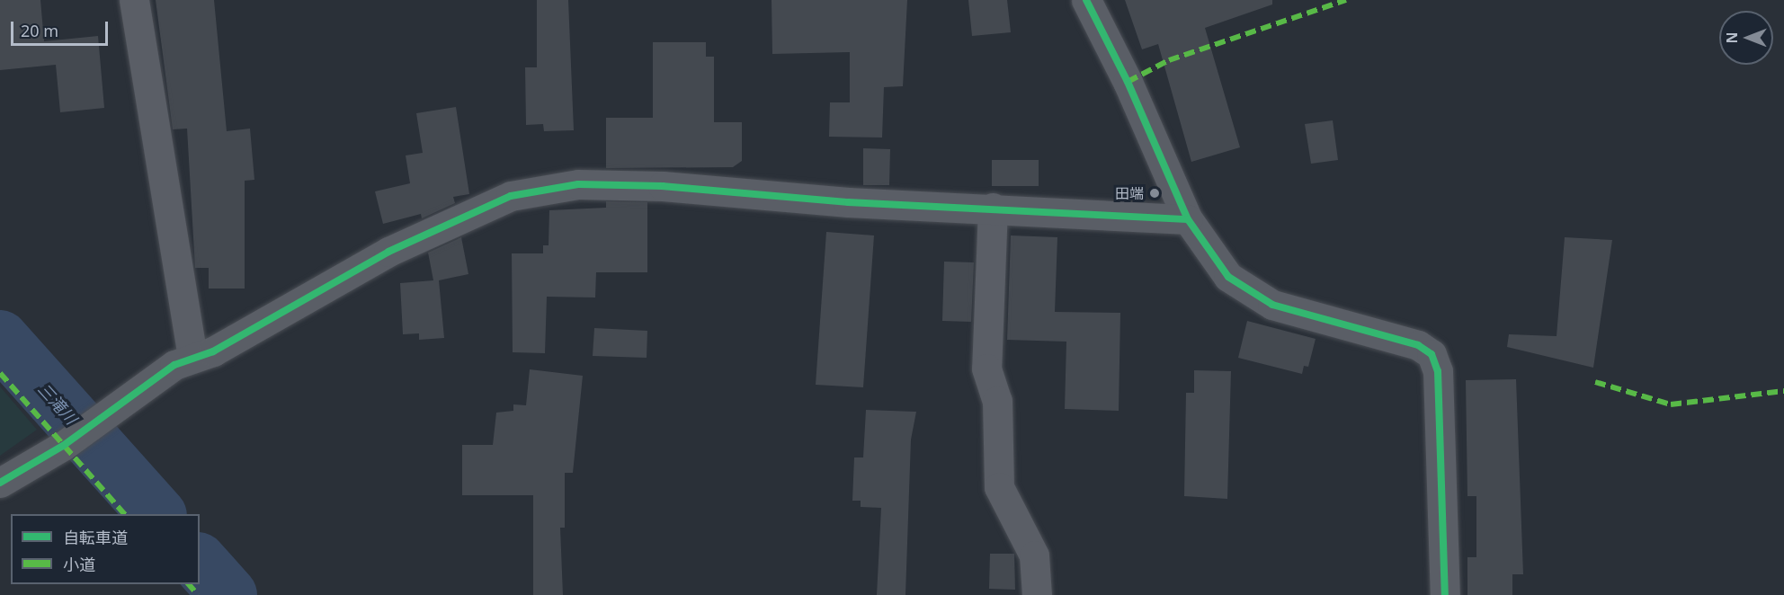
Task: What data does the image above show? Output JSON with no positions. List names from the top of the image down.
{
  "water": ["三滝川"],
  "places": ["田端"],
  "legend": ["自転車道", "小道"],
  "scale_bar": "20 m",
  "north": "left"
}
